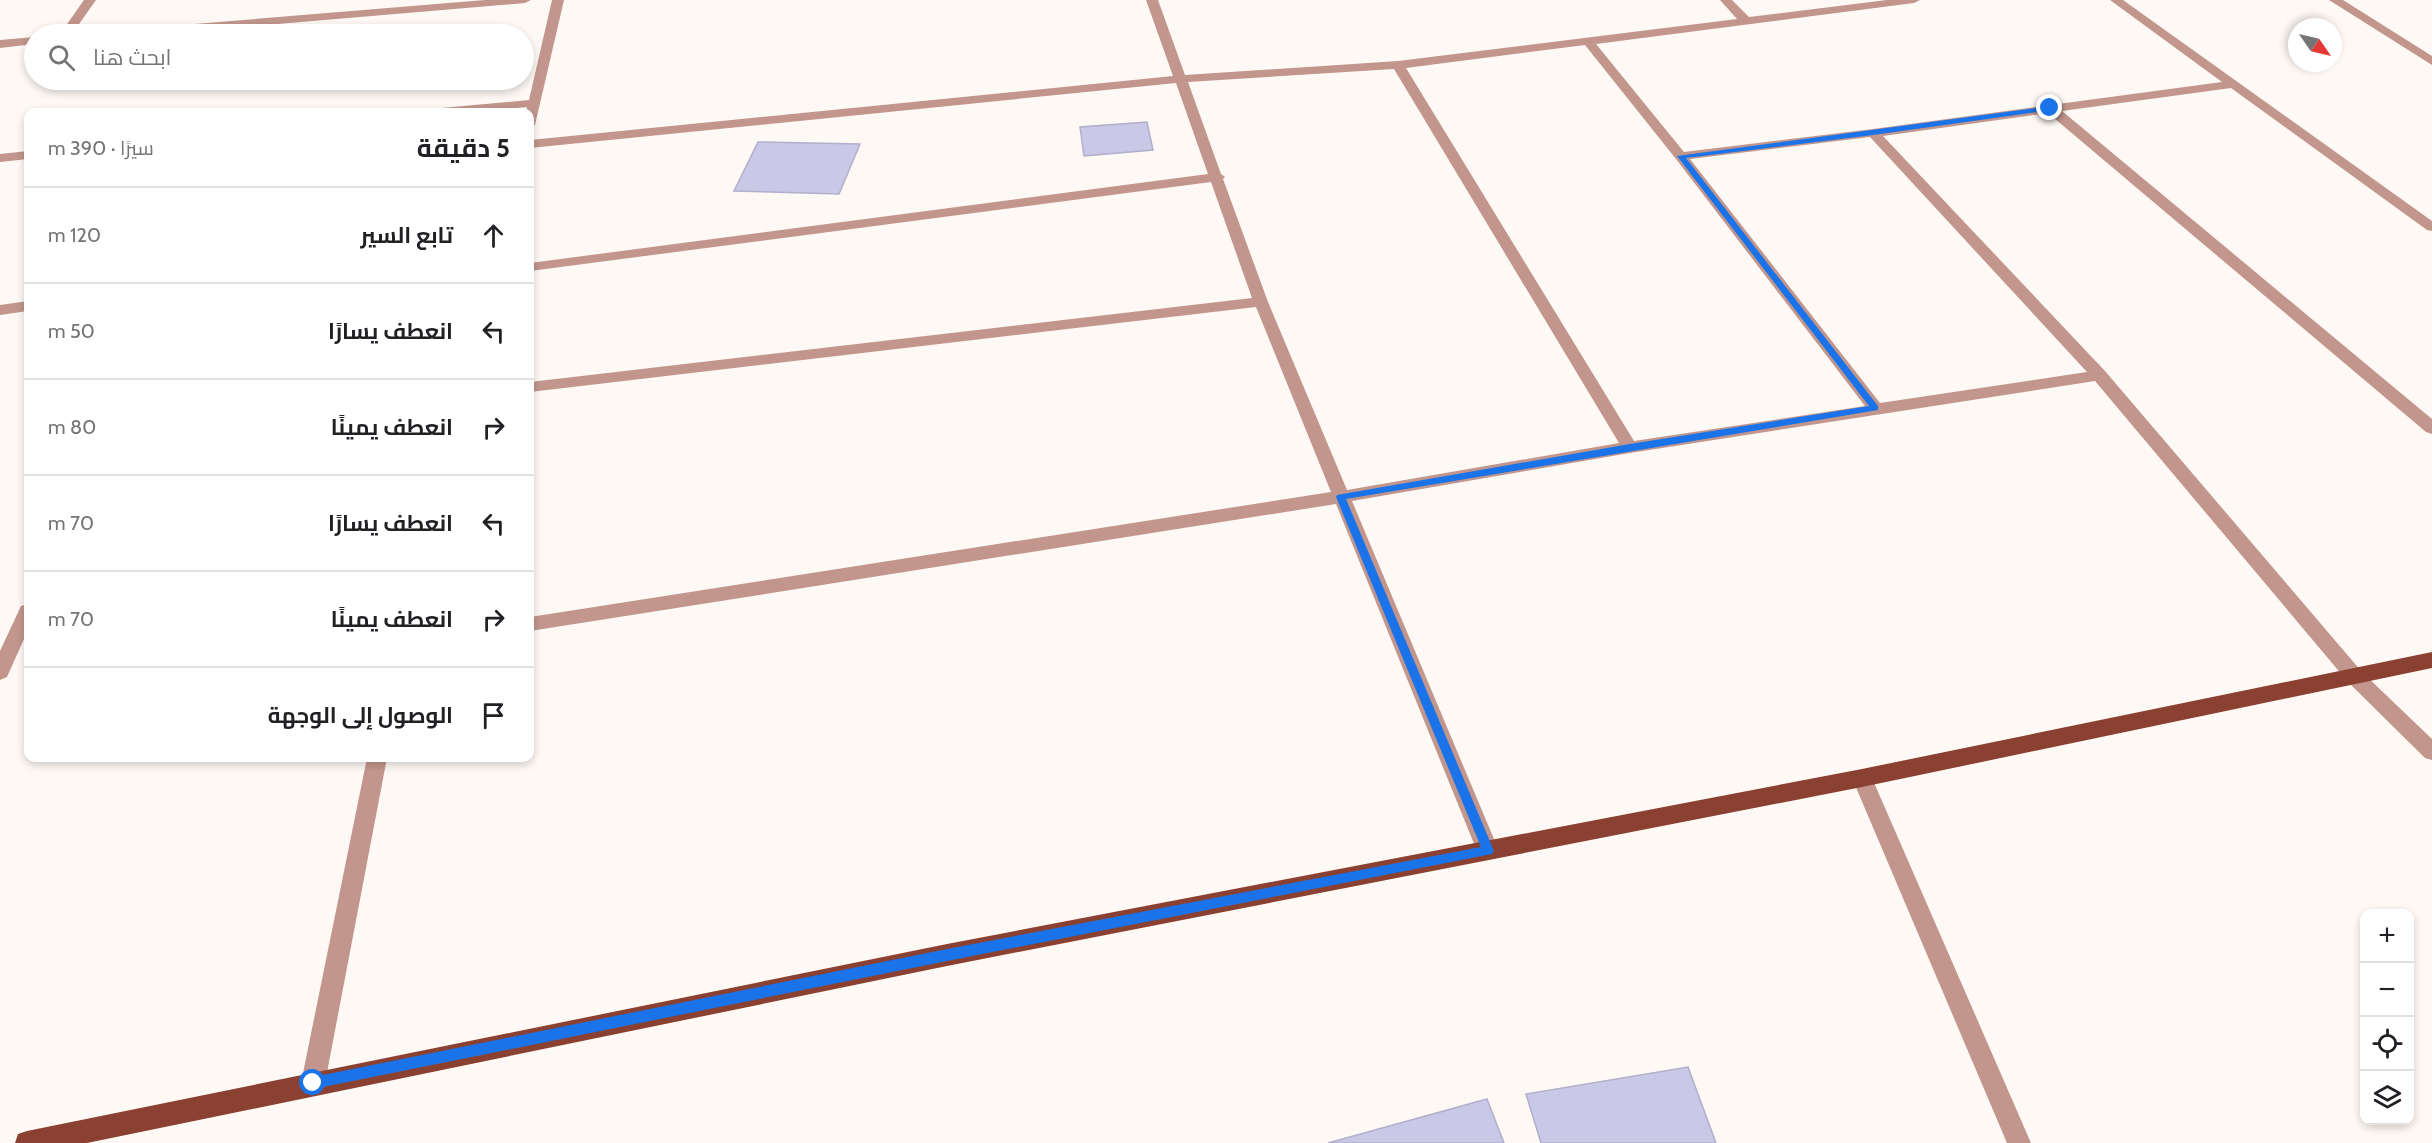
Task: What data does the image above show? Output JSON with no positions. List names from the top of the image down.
{
  "north": "bottom right",
  "page": {
    "search": "ابحث هنا",
    "heading": ["5 دقيقة", "سيرًا · 390 m"],
    "list": [
      ["تابع السير", "120 m"],
      ["انعطف يسارًا", "50 m"],
      ["انعطف يمينًا", "80 m"],
      ["انعطف يسارًا", "70 m"],
      ["انعطف يمينًا", "70 m"],
      "الوصول إلى الوجهة"
    ],
    "map_buttons": ["+", "−"]
  }
}
